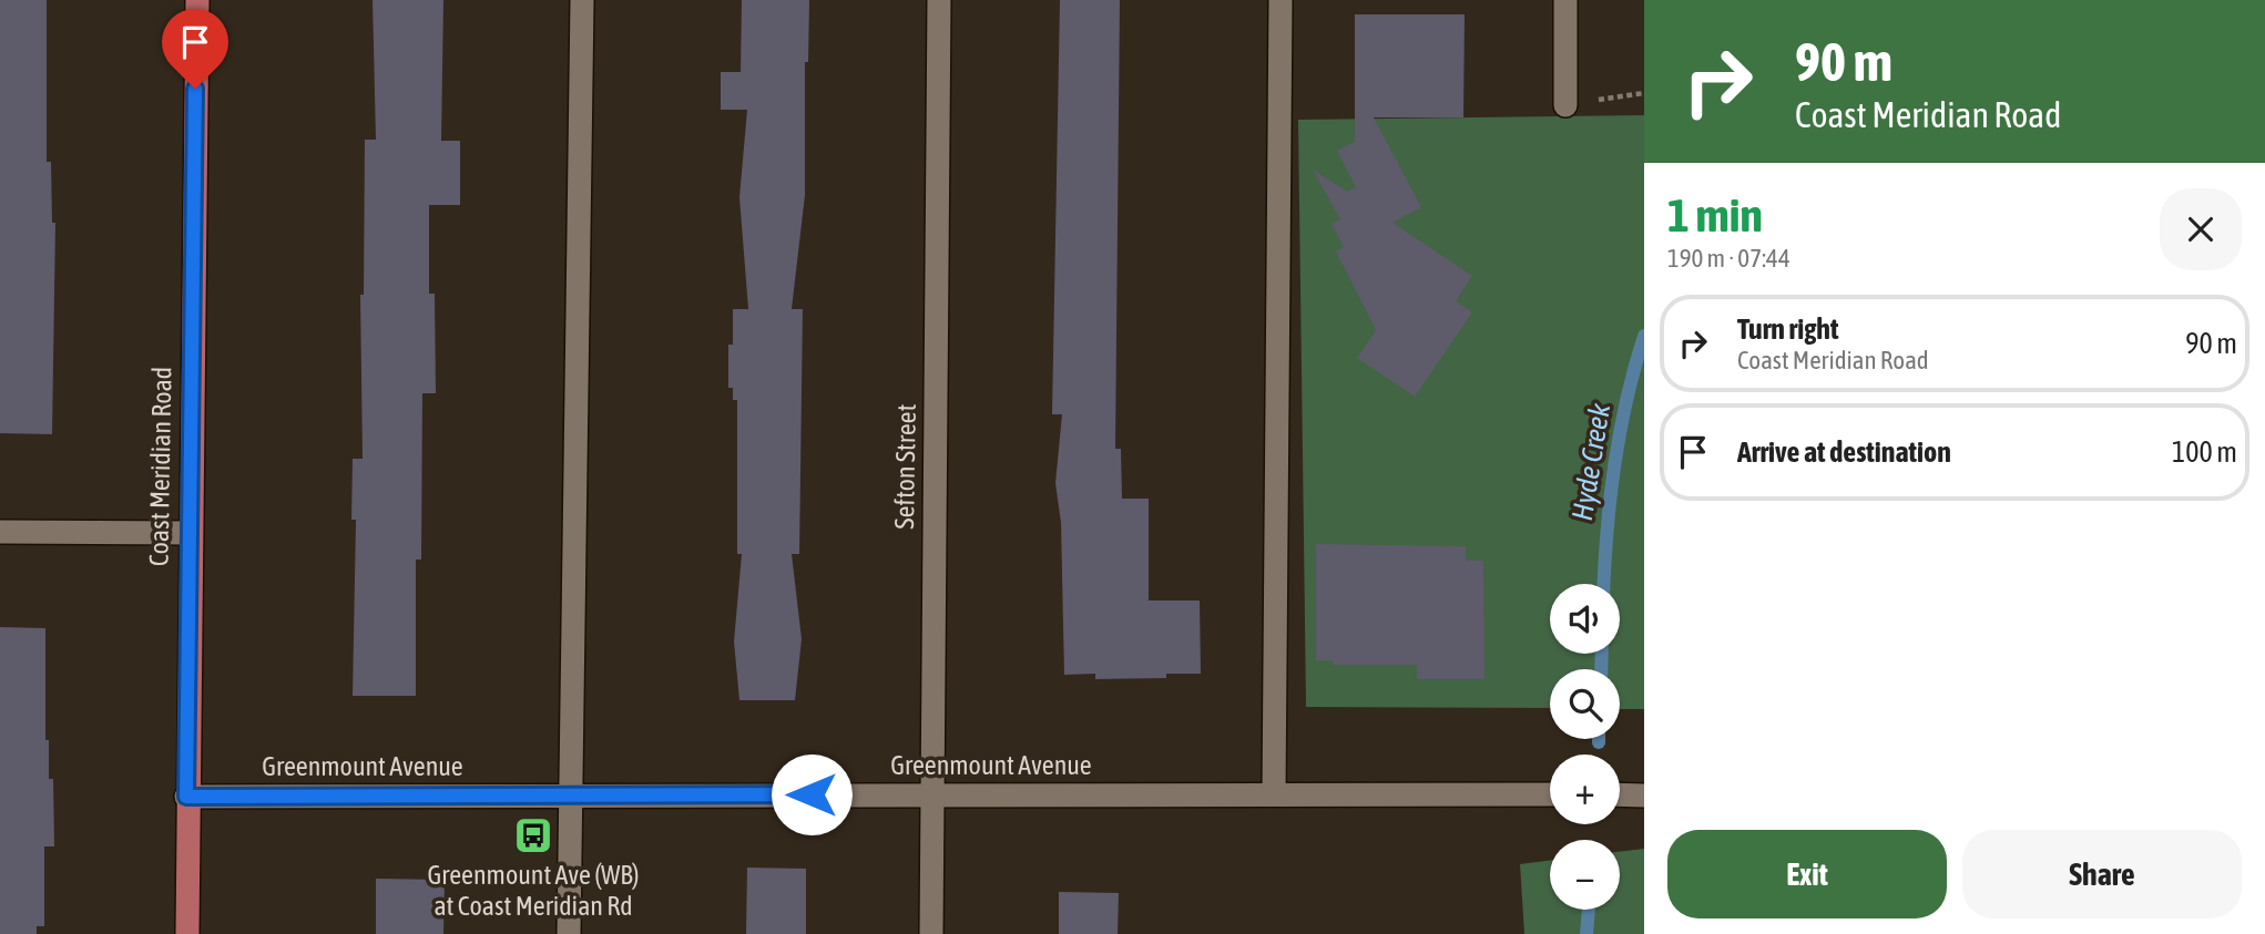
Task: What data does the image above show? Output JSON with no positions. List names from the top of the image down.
{
  "streets": {
    "main road": ["Coast Meridian Road"],
    "street": ["Sefton Street", "Greenmount Avenue"]
  },
  "crossings": [
    ["Coast Meridian Road", "Greenmount Avenue"],
    ["Sefton Street", "Greenmount Avenue"]
  ],
  "water": ["Hyde Creek"],
  "places": {
    "bus stop": ["Greenmount Ave (WB) at Coast Meridian Rd"]
  },
  "page": {
    "turn": ["90 m", "Coast Meridian Road"],
    "heading": ["1 min", "190 m · 07:44"],
    "list": [
      {
        "name": "Turn right",
        "note": "Coast Meridian Road",
        "value": "90 m"
      },
      {
        "name": "Arrive at destination",
        "value": "100 m"
      }
    ],
    "map_buttons": ["+", "−"],
    "buttons": ["Exit", "Share"]
  }
}
